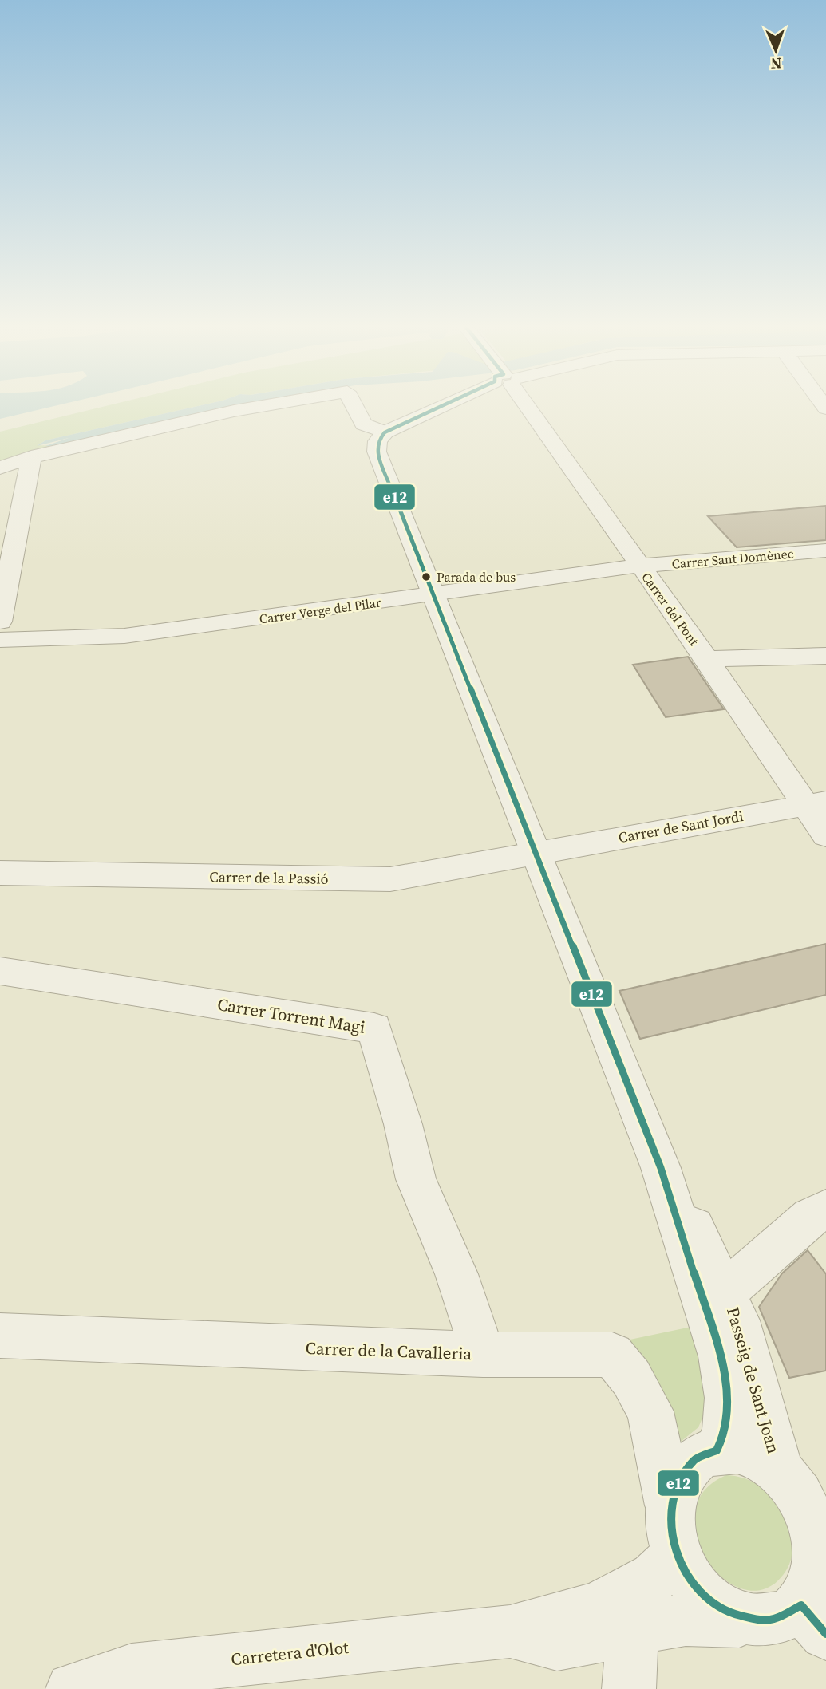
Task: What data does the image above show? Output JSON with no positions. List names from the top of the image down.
{
  "streets": {
    "street": [
      "Carrer Sant Domènec",
      "Carrer del Pont",
      "Carrer Verge del Pilar",
      "Carrer de Sant Jordi",
      "Carrer de la Passió",
      "Carrer Torrent Magi",
      "Carrer de la Cavalleria",
      "Passeig de Sant Joan",
      "Carretera d'Olot"
    ]
  },
  "crossings": [
    ["Carrer Sant Domènec", "Carrer del Pont"],
    ["Carrer Sant Domènec", "Carrer Verge del Pilar"],
    ["Carrer del Pont", "Carrer Verge del Pilar"],
    ["Carrer del Pont", "Carrer de Sant Jordi"],
    ["Carrer Verge del Pilar", "Passeig de Sant Joan"],
    ["Carrer de Sant Jordi", "Carrer de la Passió"],
    ["Carrer de Sant Jordi", "Passeig de Sant Joan"],
    ["Carrer de la Passió", "Passeig de Sant Joan"],
    ["Carrer Torrent Magi", "Carrer de la Cavalleria"],
    ["Carrer de la Cavalleria", "Passeig de Sant Joan"],
    ["Carrer de la Cavalleria", "Carretera d'Olot"],
    ["Passeig de Sant Joan", "Carretera d'Olot"]
  ],
  "places": ["Parada de bus"],
  "lines": ["transit line e12"],
  "north": "bottom"
}
